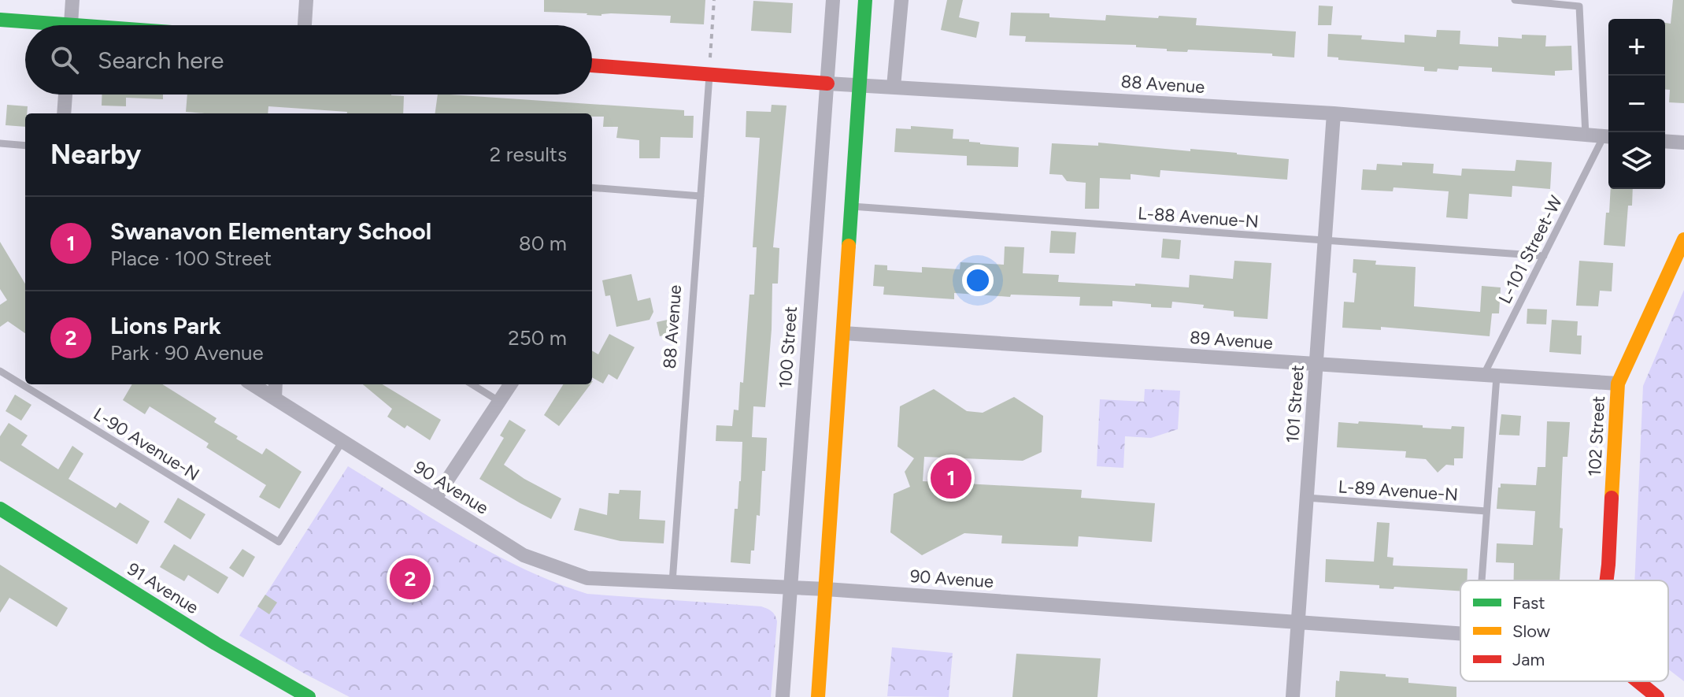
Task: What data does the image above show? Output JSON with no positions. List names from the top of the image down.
{
  "streets": {
    "street": [
      "88 Avenue",
      "89 Avenue",
      "100 Street",
      "101 Street",
      "102 Street",
      "90 Avenue",
      "91 Avenue"
    ],
    "lane": [
      "L-88 Avenue-N",
      "L-101 Street-W",
      "L-90 Avenue-N",
      "L-89 Avenue-N"
    ]
  },
  "crossings": [
    ["88 Avenue", "L-101 Street-W"],
    ["88 Avenue", "100 Street"],
    ["88 Avenue", "101 Street"],
    ["88 Avenue", "90 Avenue"],
    ["L-88 Avenue-N", "L-101 Street-W"],
    ["L-88 Avenue-N", "101 Street"],
    ["L-101 Street-W", "89 Avenue"],
    ["L-101 Street-W", "L-89 Avenue-N"],
    ["89 Avenue", "101 Street"],
    ["89 Avenue", "102 Street"],
    ["100 Street", "90 Avenue"],
    ["101 Street", "90 Avenue"],
    ["101 Street", "L-89 Avenue-N"],
    ["L-90 Avenue-N", "90 Avenue"]
  ],
  "legend": ["Fast", "Slow", "Jam"],
  "page": {
    "map_buttons": ["+", "−"],
    "search": "Search here",
    "heading": ["Nearby", "2 results"],
    "list": [
      {
        "mark": "1",
        "name": "Swanavon Elementary School",
        "note": "Place · 100 Street",
        "value": "80 m"
      },
      {
        "mark": "2",
        "name": "Lions Park",
        "note": "Park · 90 Avenue",
        "value": "250 m"
      }
    ],
    "pins": ["1", "2"]
  }
}
